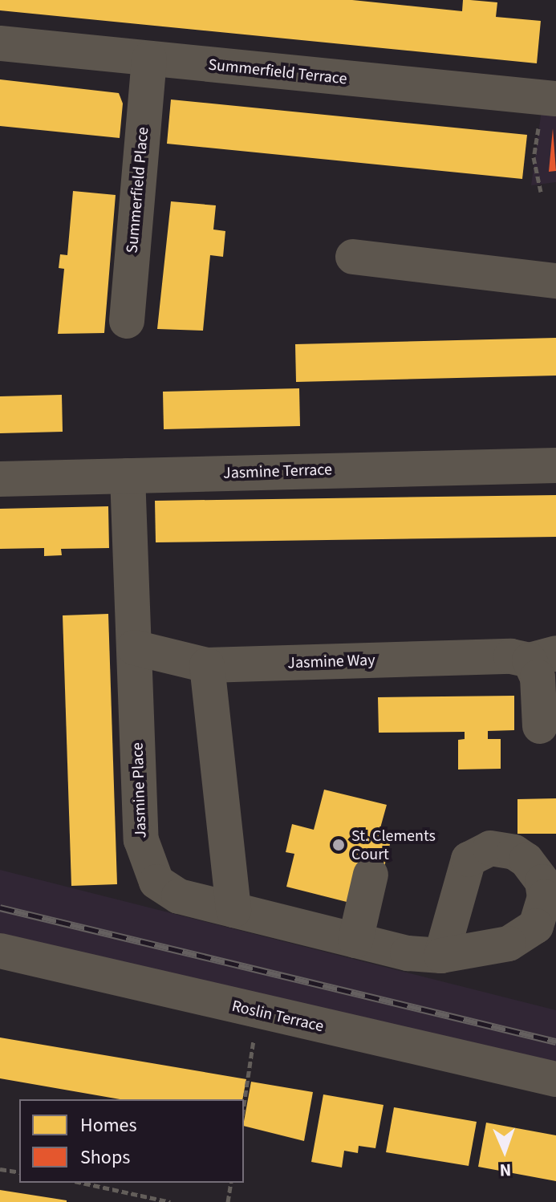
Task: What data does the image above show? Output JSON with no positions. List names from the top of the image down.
{
  "streets": {
    "street": [
      "Summerfield Terrace",
      "Summerfield Place",
      "Jasmine Terrace",
      "Jasmine Way",
      "Jasmine Place",
      "Roslin Terrace"
    ]
  },
  "crossings": [
    ["Summerfield Terrace", "Summerfield Place"],
    ["Jasmine Terrace", "Jasmine Place"],
    ["Jasmine Way", "Jasmine Place"]
  ],
  "places": ["St. Clements Court"],
  "legend": ["Homes", "Shops"],
  "north": "bottom"
}
